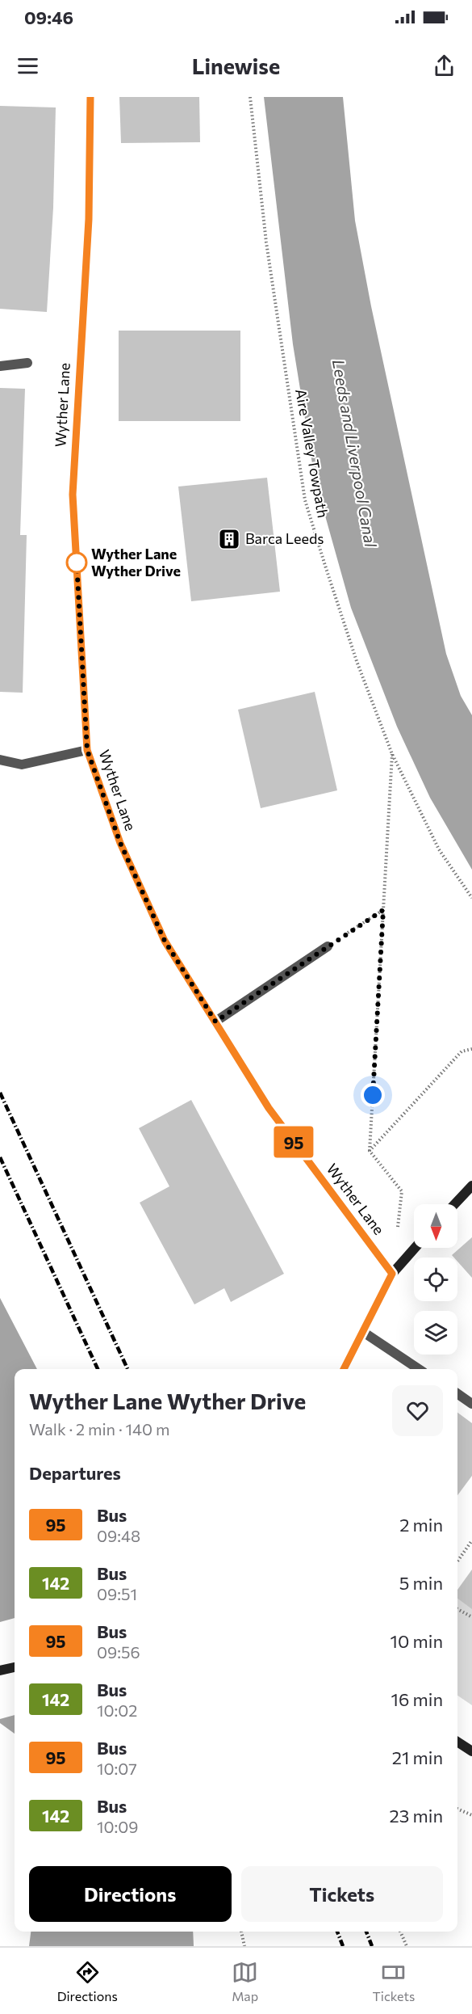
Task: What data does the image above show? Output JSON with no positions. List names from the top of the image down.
{
  "streets": {
    "street": ["Wyther Lane"],
    "path": ["Aire Valley Towpath"]
  },
  "water": ["Leeds and Liverpool Canal"],
  "places": {
    "building": ["Barca Leeds"],
    "other": ["Wyther Lane Wyther Drive"]
  },
  "lines": ["bus line 95"],
  "north": "bottom",
  "page": {
    "status": "09:46",
    "header": "Linewise",
    "on_map": "95",
    "heading": [
      ["Wyther Lane Wyther Drive", "Walk · 2 min · 140 m"],
      "Departures"
    ],
    "list": [
      {
        "mark": "95",
        "name": "Bus",
        "note": "09:48",
        "value": "2 min"
      },
      {
        "mark": "142",
        "name": "Bus",
        "note": "09:51",
        "value": "5 min"
      },
      {
        "mark": "95",
        "name": "Bus",
        "note": "09:56",
        "value": "10 min"
      },
      {
        "mark": "142",
        "name": "Bus",
        "note": "10:02",
        "value": "16 min"
      },
      {
        "mark": "95",
        "name": "Bus",
        "note": "10:07",
        "value": "21 min"
      },
      {
        "mark": "142",
        "name": "Bus",
        "note": "10:09",
        "value": "23 min"
      }
    ],
    "buttons": ["Directions", "Tickets"],
    "tabs": ["Directions", "Map", "Tickets"]
  }
}
